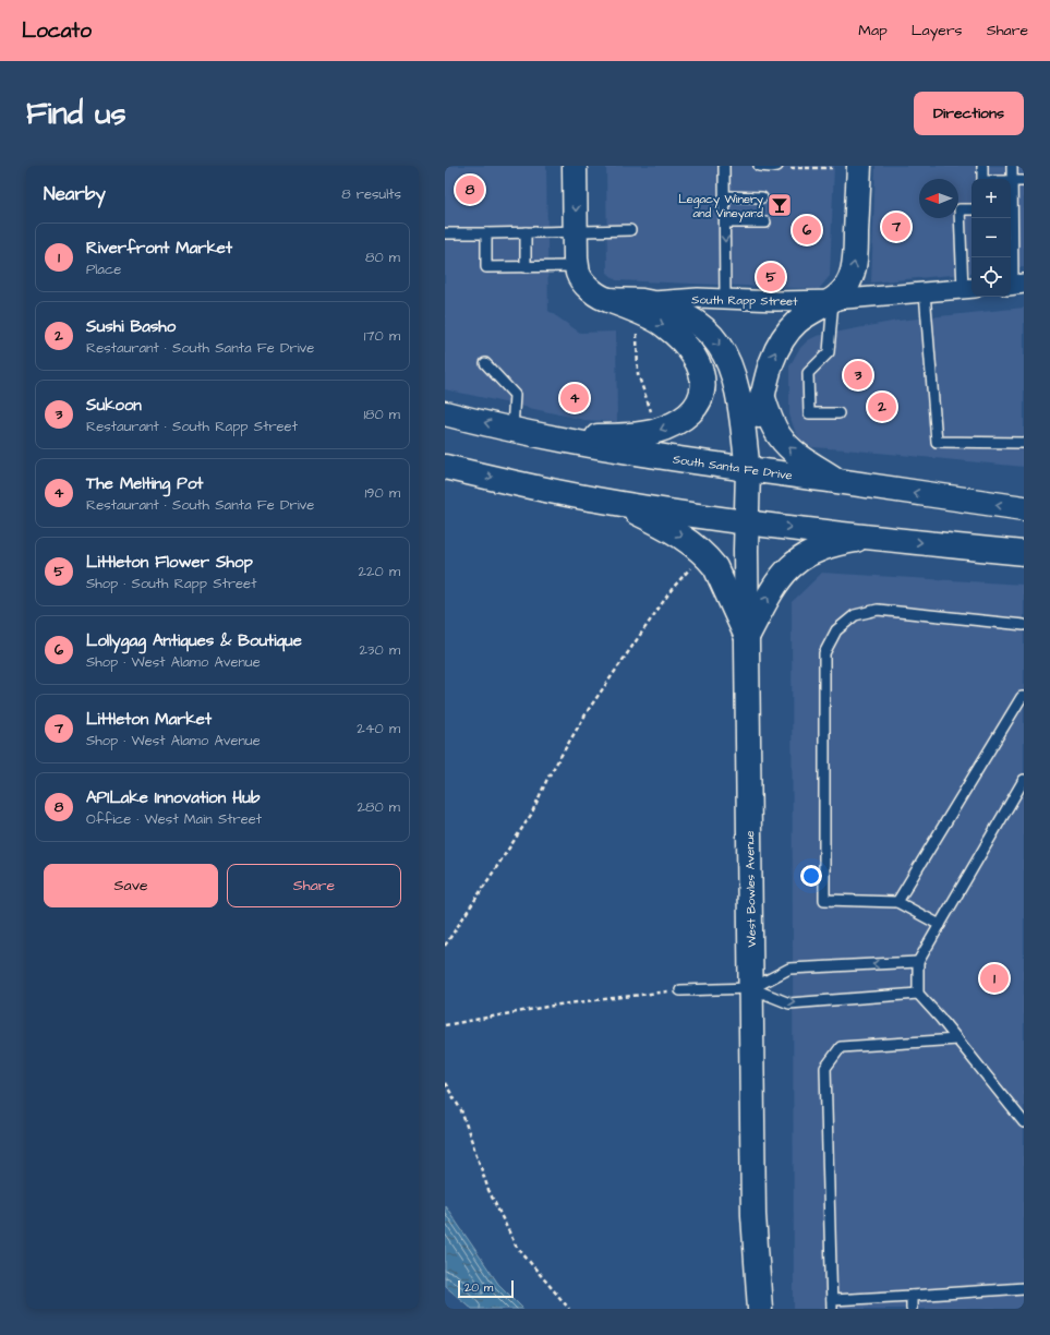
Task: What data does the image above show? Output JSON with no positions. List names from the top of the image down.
{
  "streets": {
    "main road": ["South Rapp Street", "South Santa Fe Drive", "West Bowles Avenue"]
  },
  "crossings": [
    ["South Rapp Street", "West Bowles Avenue"],
    ["South Santa Fe Drive", "West Bowles Avenue"]
  ],
  "places": {
    "bar": ["Legacy Winery and Vineyard"]
  },
  "scale_bar": "20 m",
  "north": "left",
  "page": {
    "header": "Locato",
    "nav": ["Map", "Layers", "Share"],
    "buttons": [
      "Directions",
      ["Save", "Share"]
    ],
    "title": "Find us",
    "heading": ["Nearby", "8 results"],
    "pins": [
      "8",
      "7",
      "6",
      "5",
      "3",
      "4",
      "2",
      "1"
    ],
    "map_buttons": ["+", "−"],
    "list": [
      {
        "mark": "1",
        "name": "Riverfront Market",
        "note": "Place",
        "value": "80 m"
      },
      {
        "mark": "2",
        "name": "Sushi Basho",
        "note": "Restaurant · South Santa Fe Drive",
        "value": "170 m"
      },
      {
        "mark": "3",
        "name": "Sukoon",
        "note": "Restaurant · South Rapp Street",
        "value": "180 m"
      },
      {
        "mark": "4",
        "name": "The Melting Pot",
        "note": "Restaurant · South Santa Fe Drive",
        "value": "190 m"
      },
      {
        "mark": "5",
        "name": "Littleton Flower Shop",
        "note": "Shop · South Rapp Street",
        "value": "220 m"
      },
      {
        "mark": "6",
        "name": "Lollygag Antiques & Boutique",
        "note": "Shop · West Alamo Avenue",
        "value": "230 m"
      },
      {
        "mark": "7",
        "name": "Littleton Market",
        "note": "Shop · West Alamo Avenue",
        "value": "240 m"
      },
      {
        "mark": "8",
        "name": "APILake Innovation Hub",
        "note": "Office · West Main Street",
        "value": "280 m"
      }
    ],
    "scale": "20 m"
  }
}
